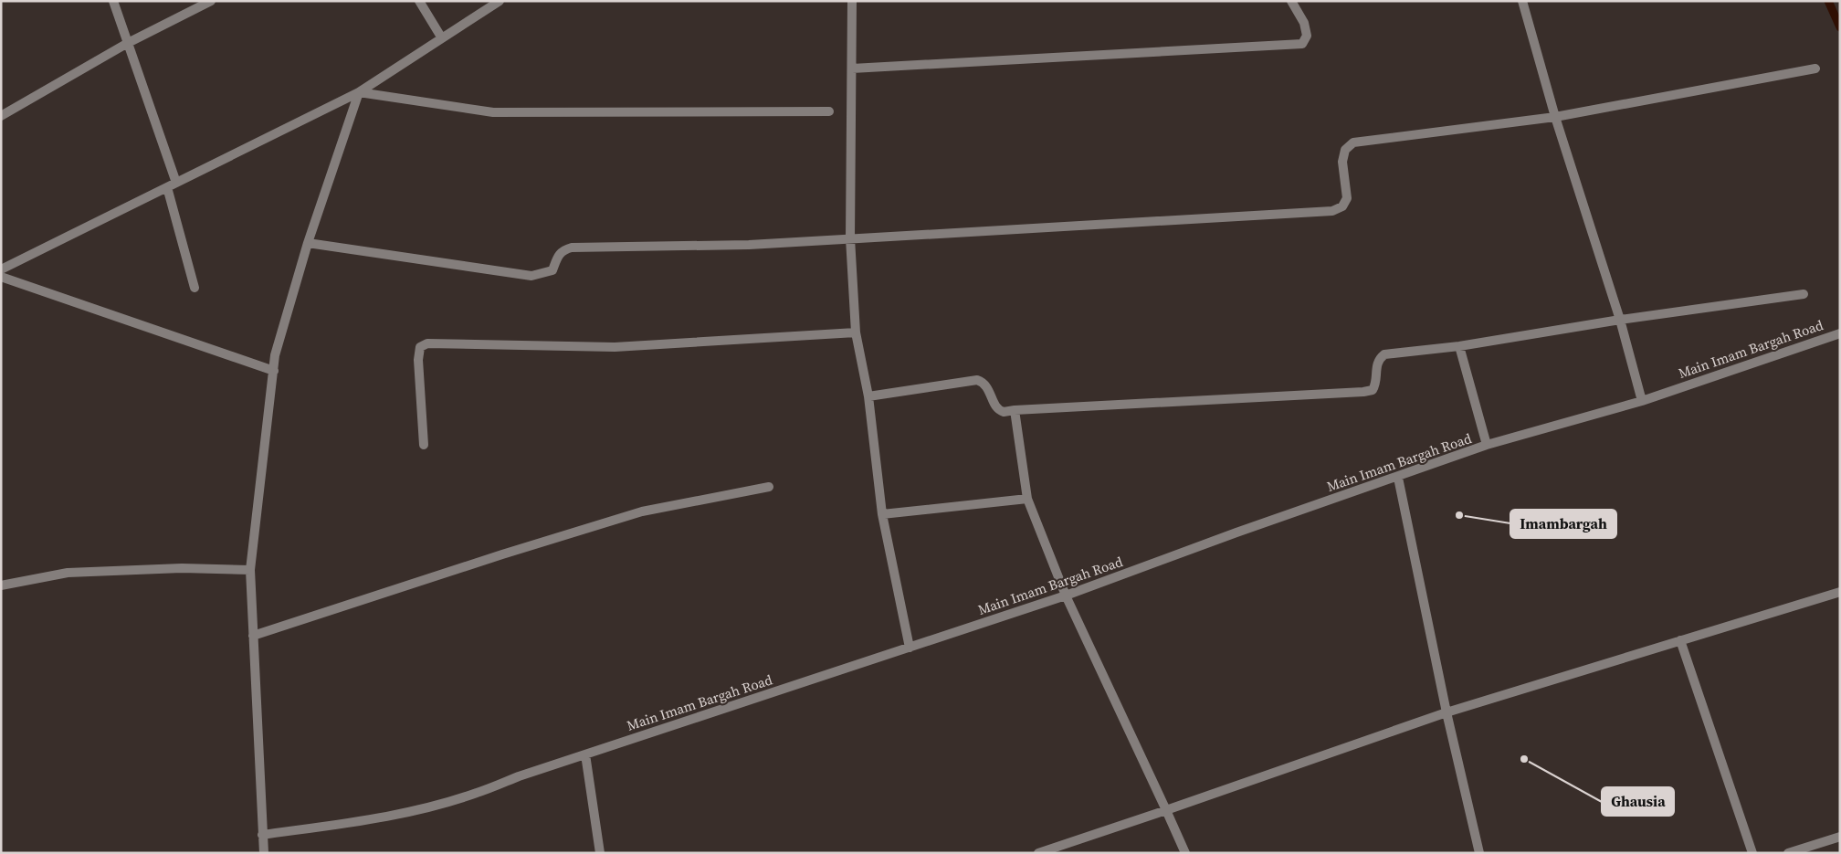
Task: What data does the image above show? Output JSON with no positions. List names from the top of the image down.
{
  "streets": {
    "street": ["Main Imam Bargah Road"]
  },
  "places": ["Imambargah", "Ghausia"]
}
